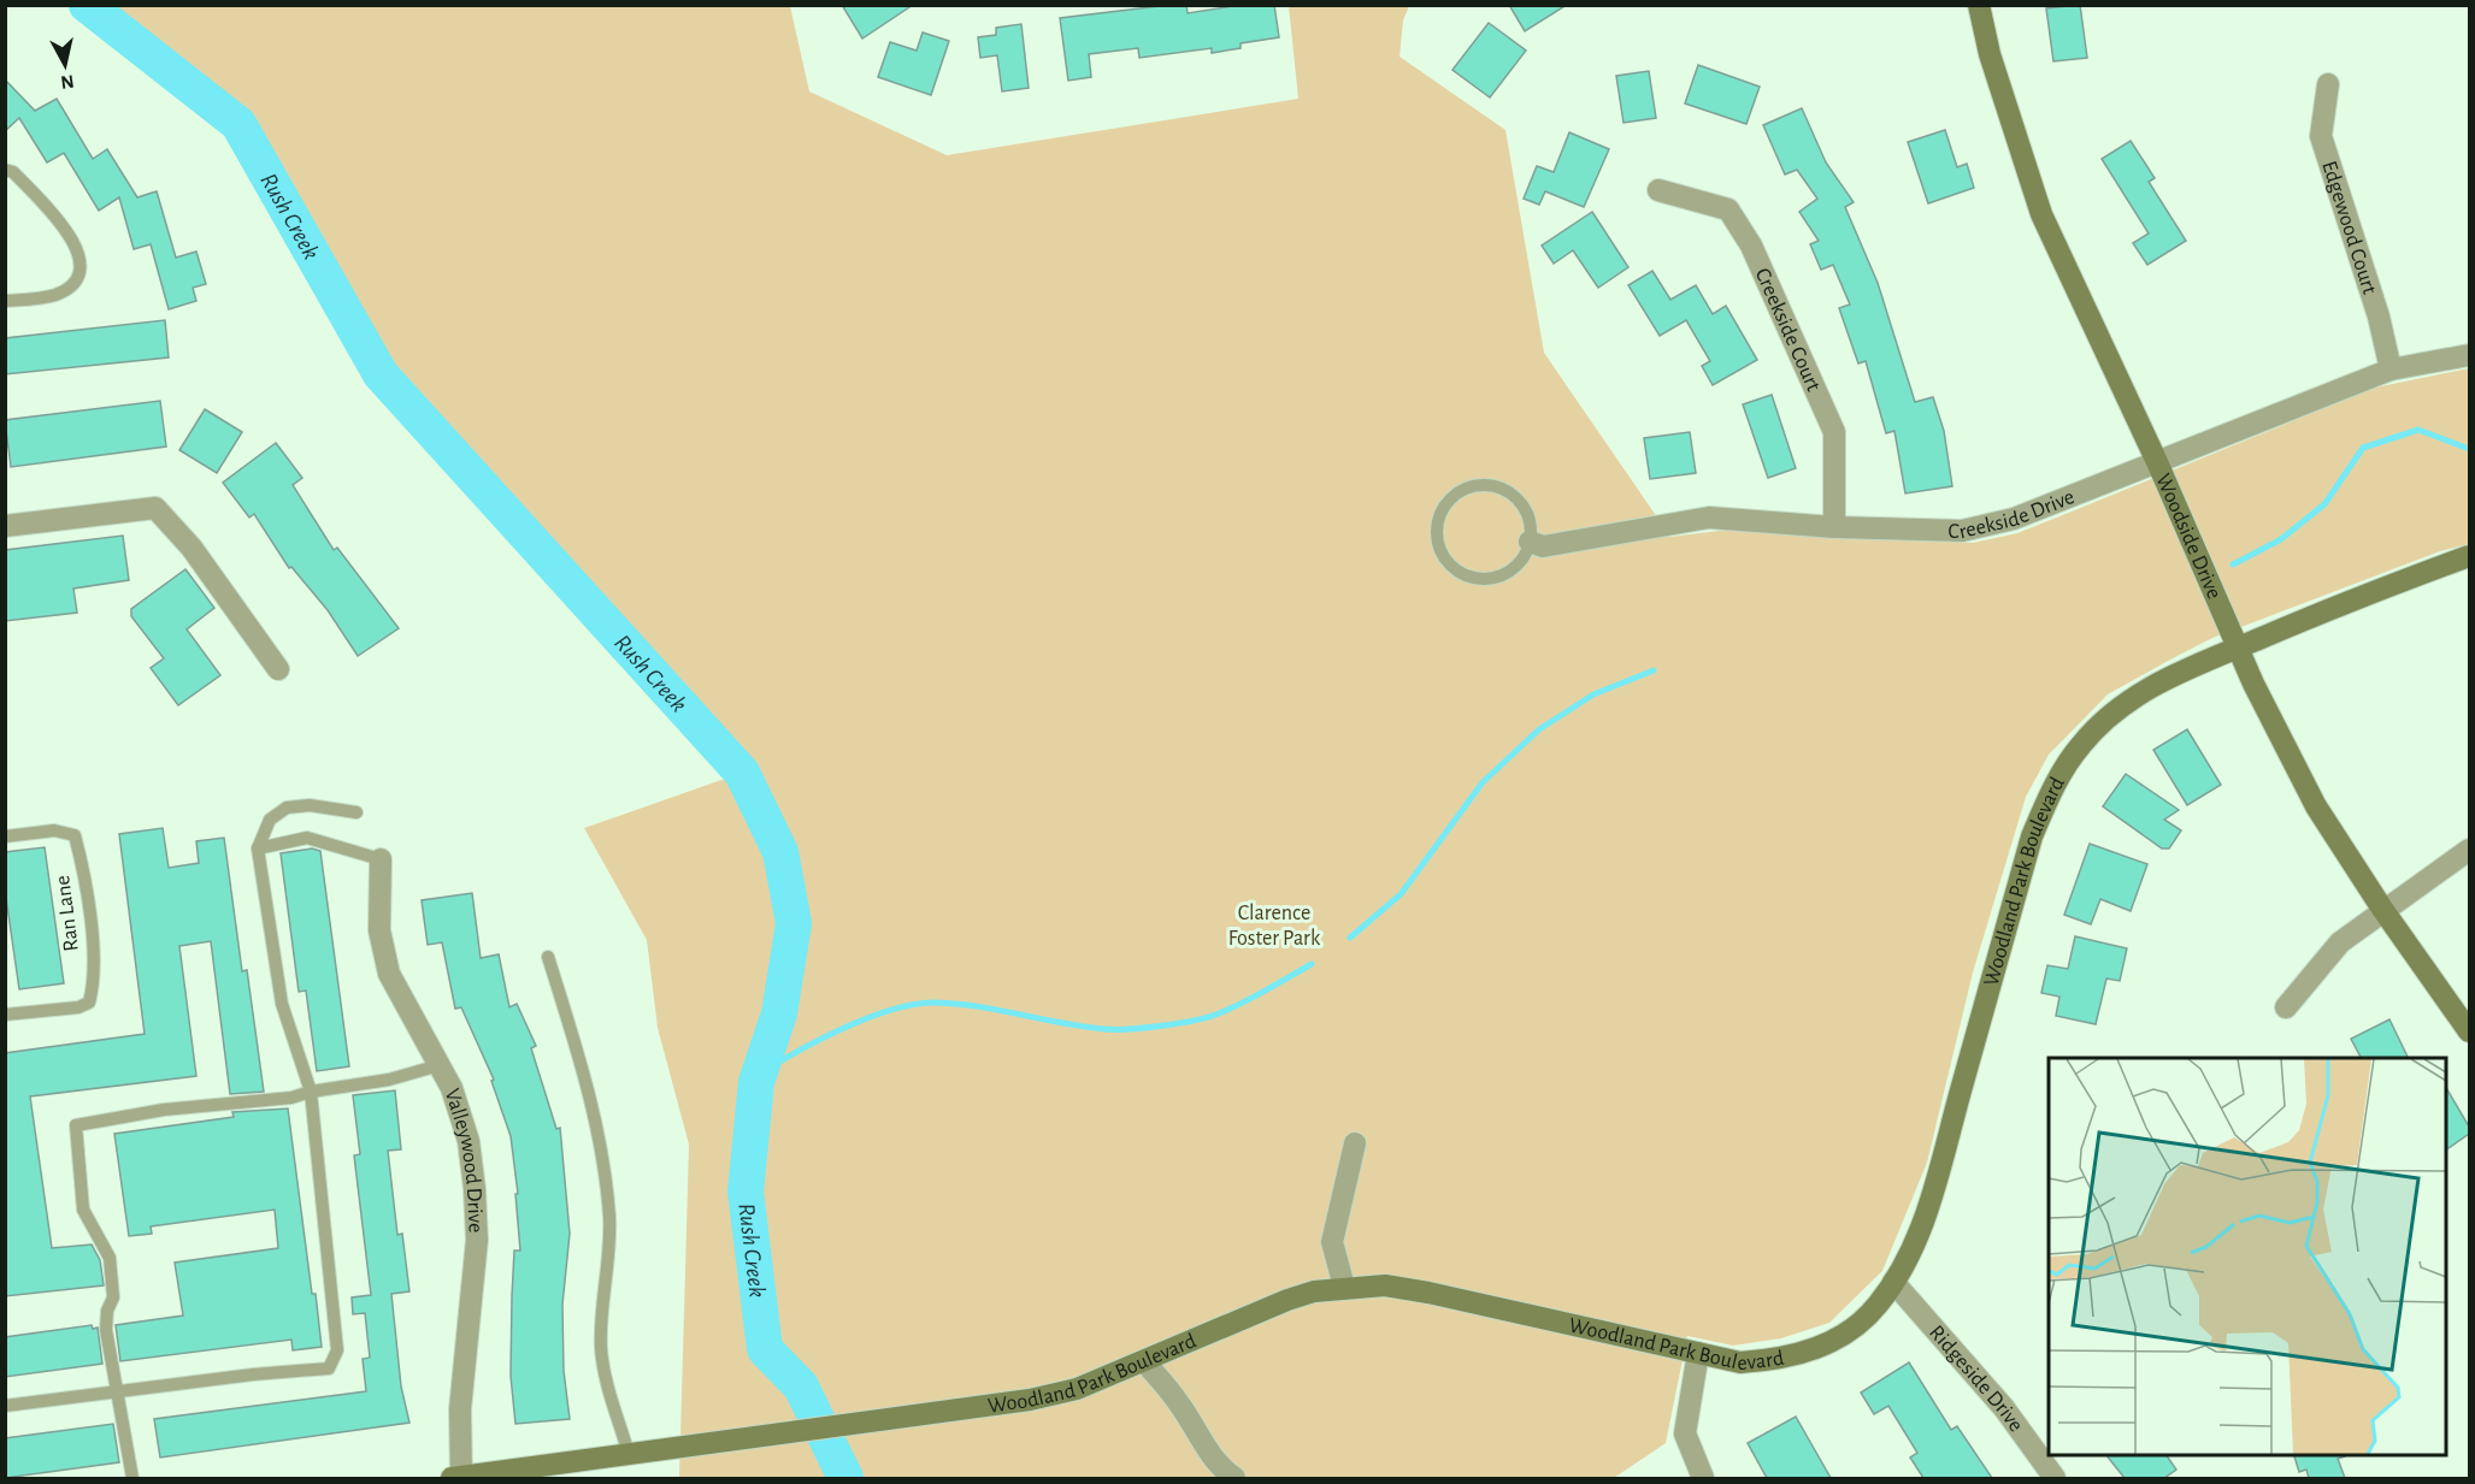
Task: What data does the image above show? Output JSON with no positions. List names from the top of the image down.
{
  "streets": {
    "street": [
      "Edgewood Court",
      "Creekside Court",
      "Creekside Drive",
      "Woodside Drive",
      "Woodland Park Boulevard",
      "Valleywood Drive",
      "Ridgeside Drive"
    ],
    "lane": ["Ran Lane"]
  },
  "crossings": [
    ["Edgewood Court", "Creekside Drive"],
    ["Creekside Court", "Creekside Drive"],
    ["Creekside Drive", "Woodside Drive"],
    ["Woodside Drive", "Woodland Park Boulevard"],
    ["Woodland Park Boulevard", "Valleywood Drive"],
    ["Woodland Park Boulevard", "Ridgeside Drive"]
  ],
  "water": ["Rush Creek"],
  "parks": ["Clarence Foster Park"],
  "north": "bottom"
}
